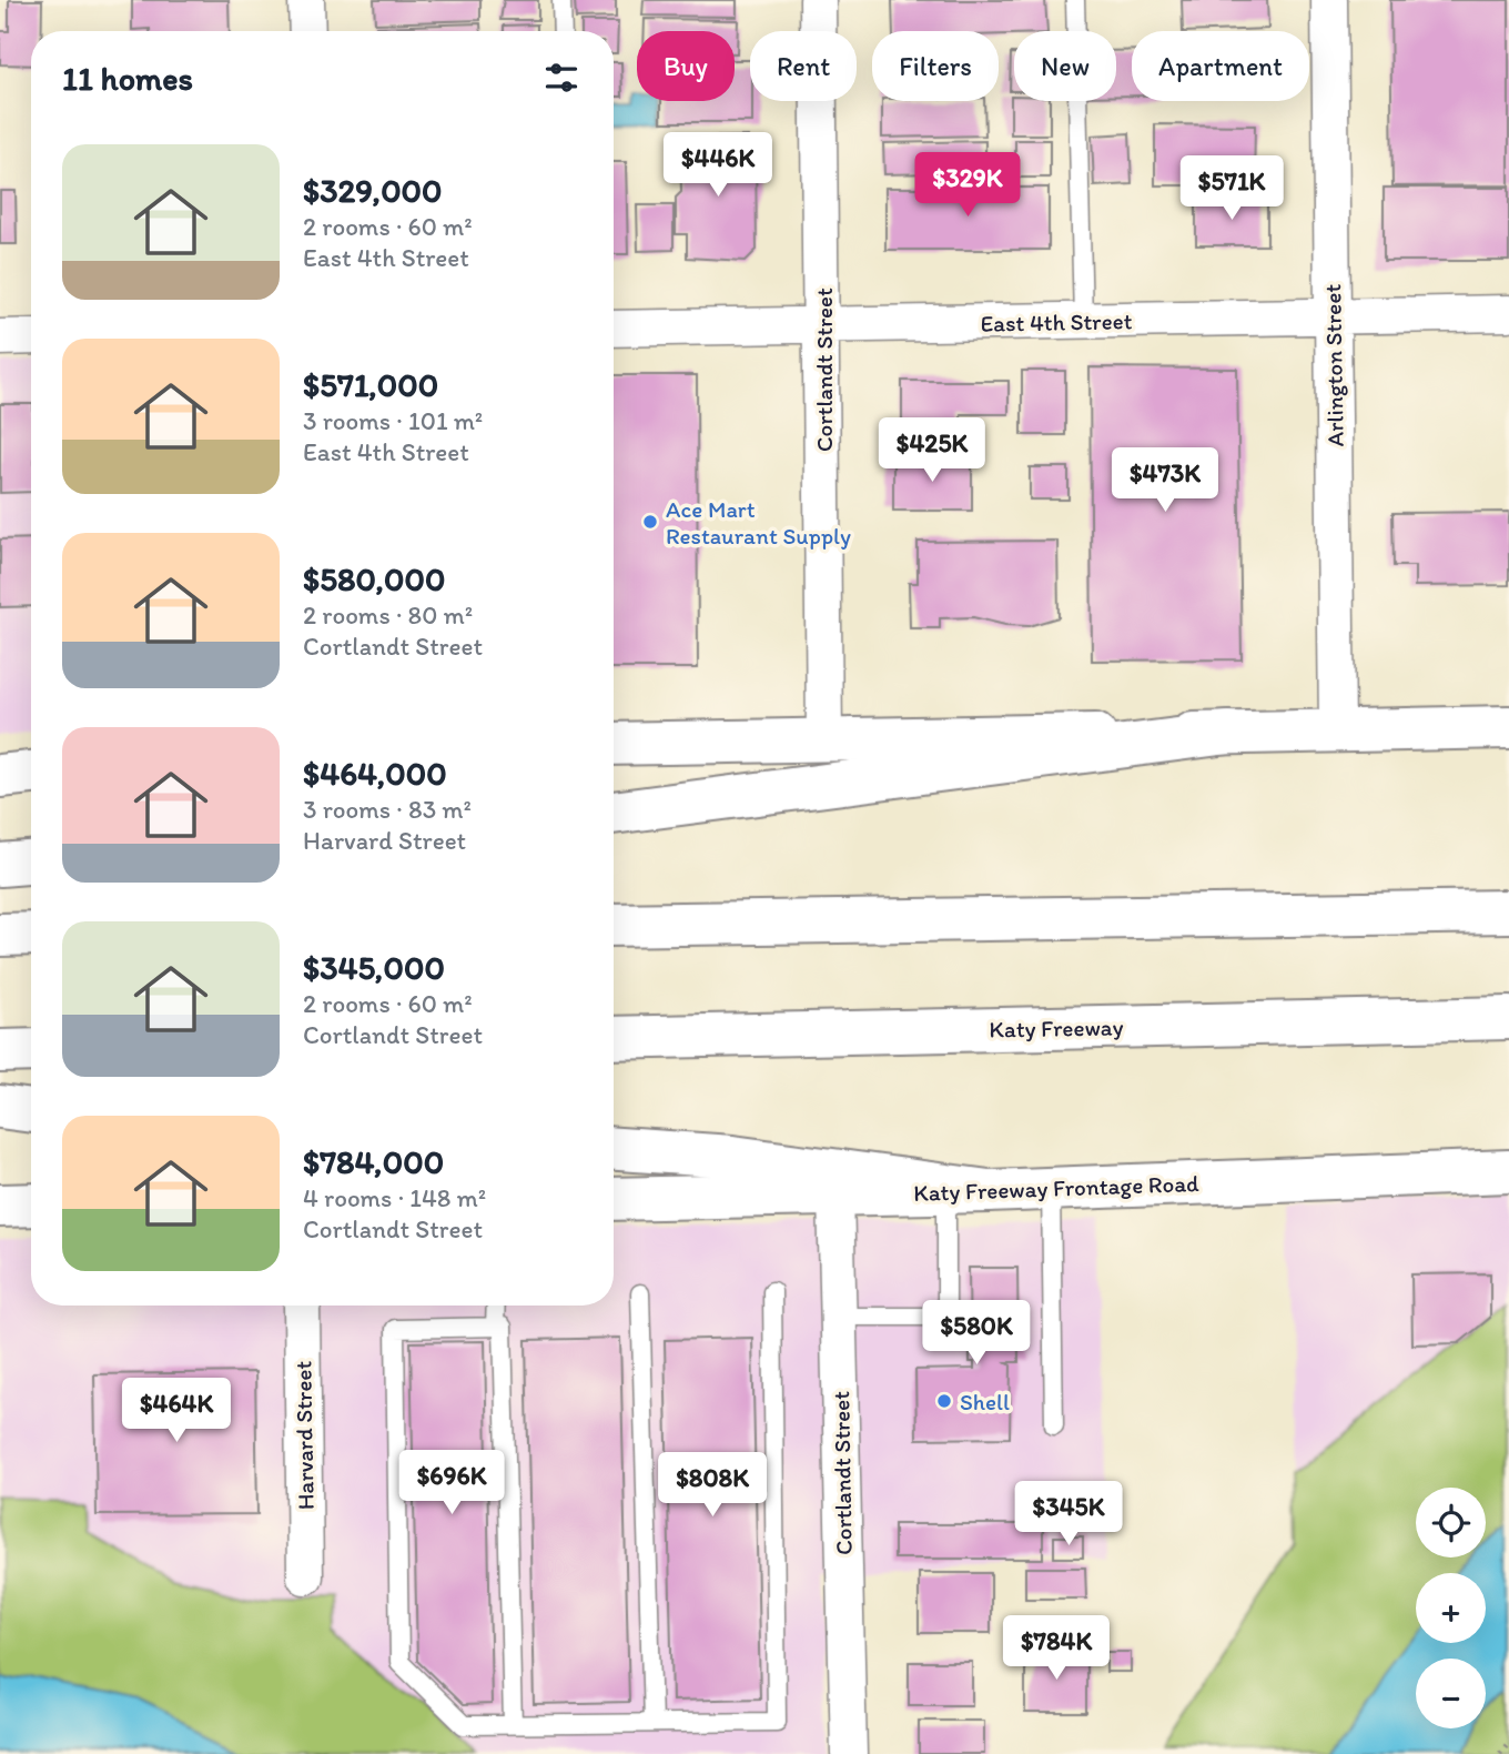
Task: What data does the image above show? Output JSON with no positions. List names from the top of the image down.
{
  "streets": {
    "main road": ["Katy Freeway", "Katy Freeway Frontage Road"],
    "street": [
      "East 4th Street",
      "Arlington Street",
      "Cortlandt Street",
      "Harvard Street"
    ]
  },
  "crossings": [
    ["East 4th Street", "Arlington Street"],
    ["East 4th Street", "Cortlandt Street"],
    ["Cortlandt Street", "Katy Freeway Frontage Road"]
  ],
  "places": ["Ace Mart Restaurant Supply", "Shell"],
  "page": {
    "chip": [
      "Buy",
      "Rent",
      "Filters",
      "New",
      "Apartment"
    ],
    "heading": "11 homes",
    "list": [
      {
        "name": "$329,000",
        "note": "2 rooms · 60 m² · East 4th Street"
      },
      {
        "name": "$571,000",
        "note": "3 rooms · 101 m² · East 4th Street"
      },
      {
        "name": "$580,000",
        "note": "2 rooms · 80 m² · Cortlandt Street"
      },
      {
        "name": "$464,000",
        "note": "3 rooms · 83 m² · Harvard Street"
      },
      {
        "name": "$345,000",
        "note": "2 rooms · 60 m² · Cortlandt Street"
      },
      {
        "name": "$784,000",
        "note": "4 rooms · 148 m² · Cortlandt Street"
      }
    ],
    "price": [
      "$446K",
      "$329K",
      "$571K",
      "$425K",
      "$473K",
      "$580K",
      "$464K",
      "$696K",
      "$808K",
      "$345K",
      "$784K"
    ],
    "map_buttons": ["+", "−"]
  }
}
